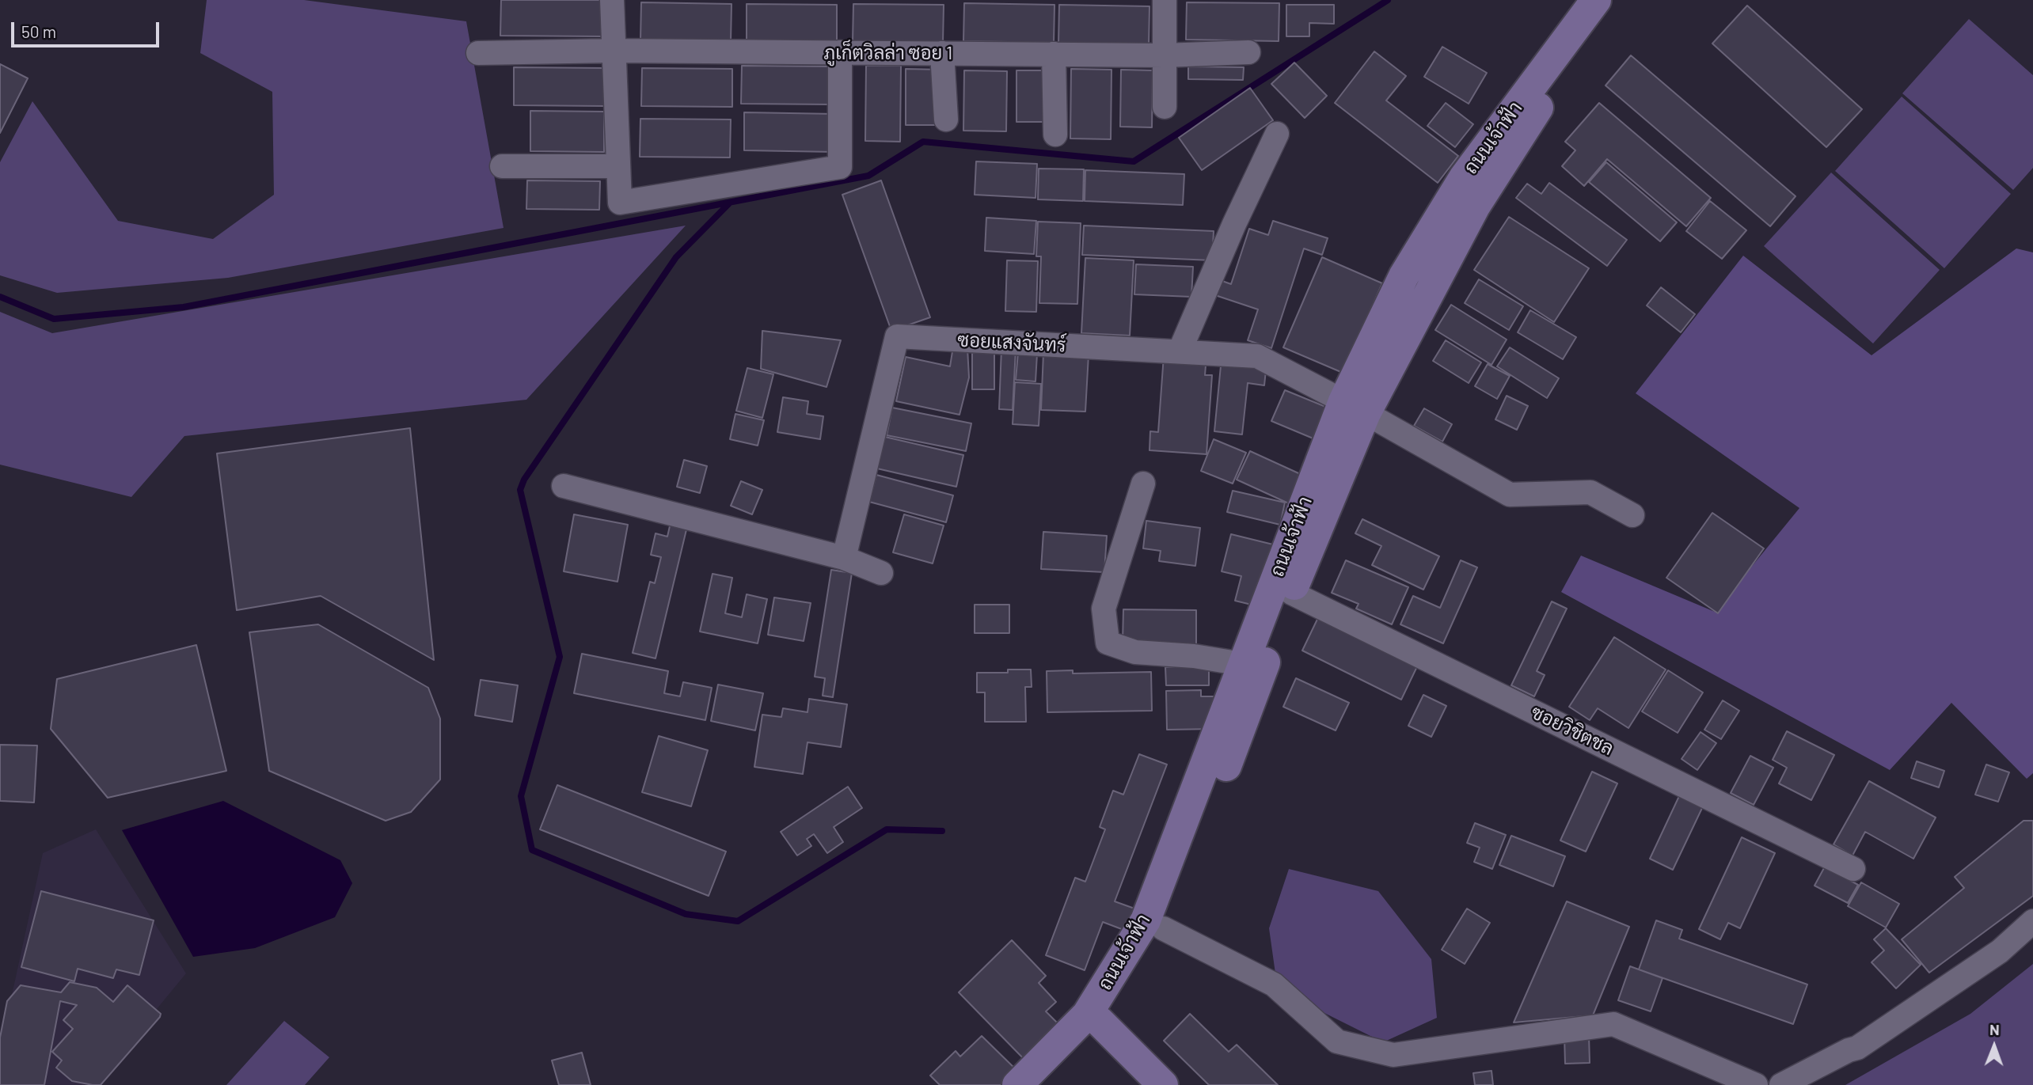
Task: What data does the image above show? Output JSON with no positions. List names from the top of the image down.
{
  "streets": {
    "main road": ["ถนนเจ้าฟ้า"],
    "street": ["ภูเก็ตวิลล่า ซอย 1", "ซอยแสงจันทร์", "ซอยวิชิตชล"]
  },
  "crossings": [
    ["ถนนเจ้าฟ้า", "ซอยแสงจันทร์"],
    ["ถนนเจ้าฟ้า", "ซอยวิชิตชล"]
  ],
  "scale_bar": "50 m",
  "north": "top"
}
